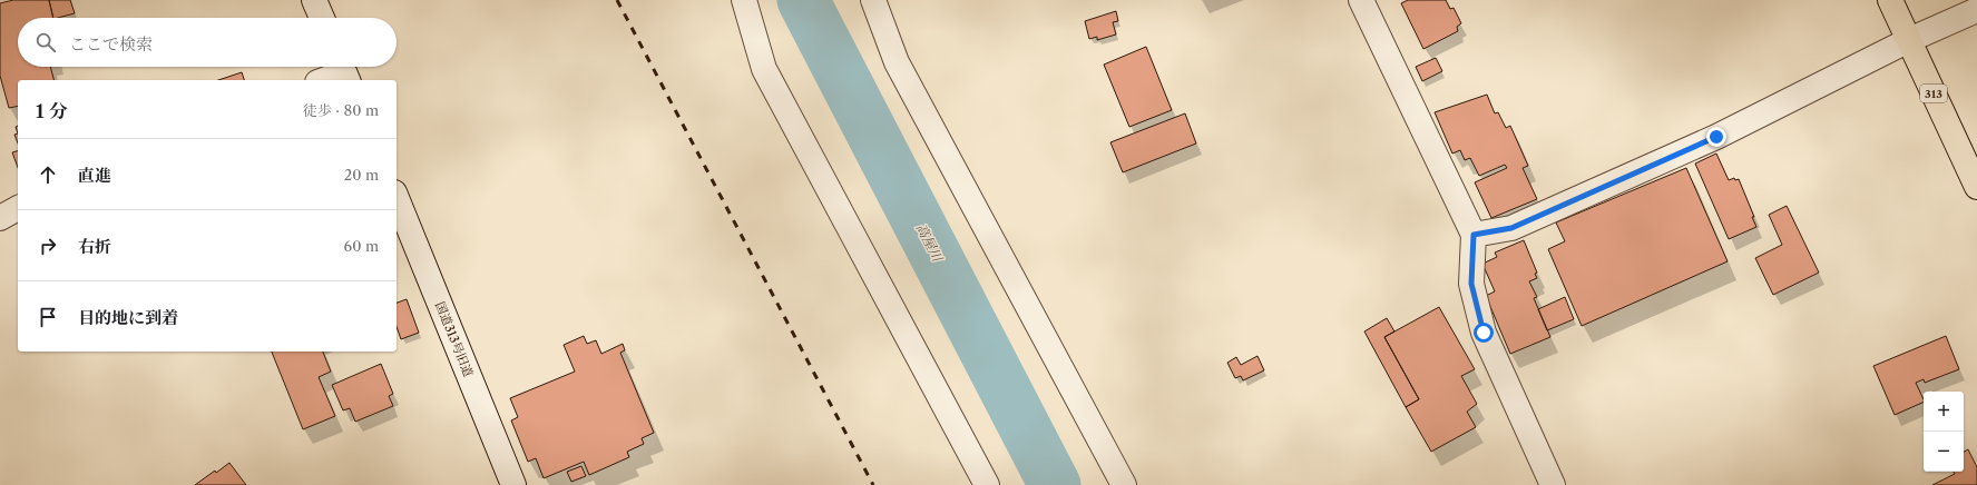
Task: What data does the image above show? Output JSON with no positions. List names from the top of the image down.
{
  "streets": {
    "highway": ["313"],
    "street": ["国道313号旧道"]
  },
  "water": ["高屋川"],
  "page": {
    "search": "ここで検索",
    "heading": ["1 分", "徒歩 · 80 m"],
    "list": [
      ["直進", "20 m"],
      ["右折", "60 m"],
      "目的地に到着"
    ],
    "map_buttons": ["+", "−"]
  }
}
